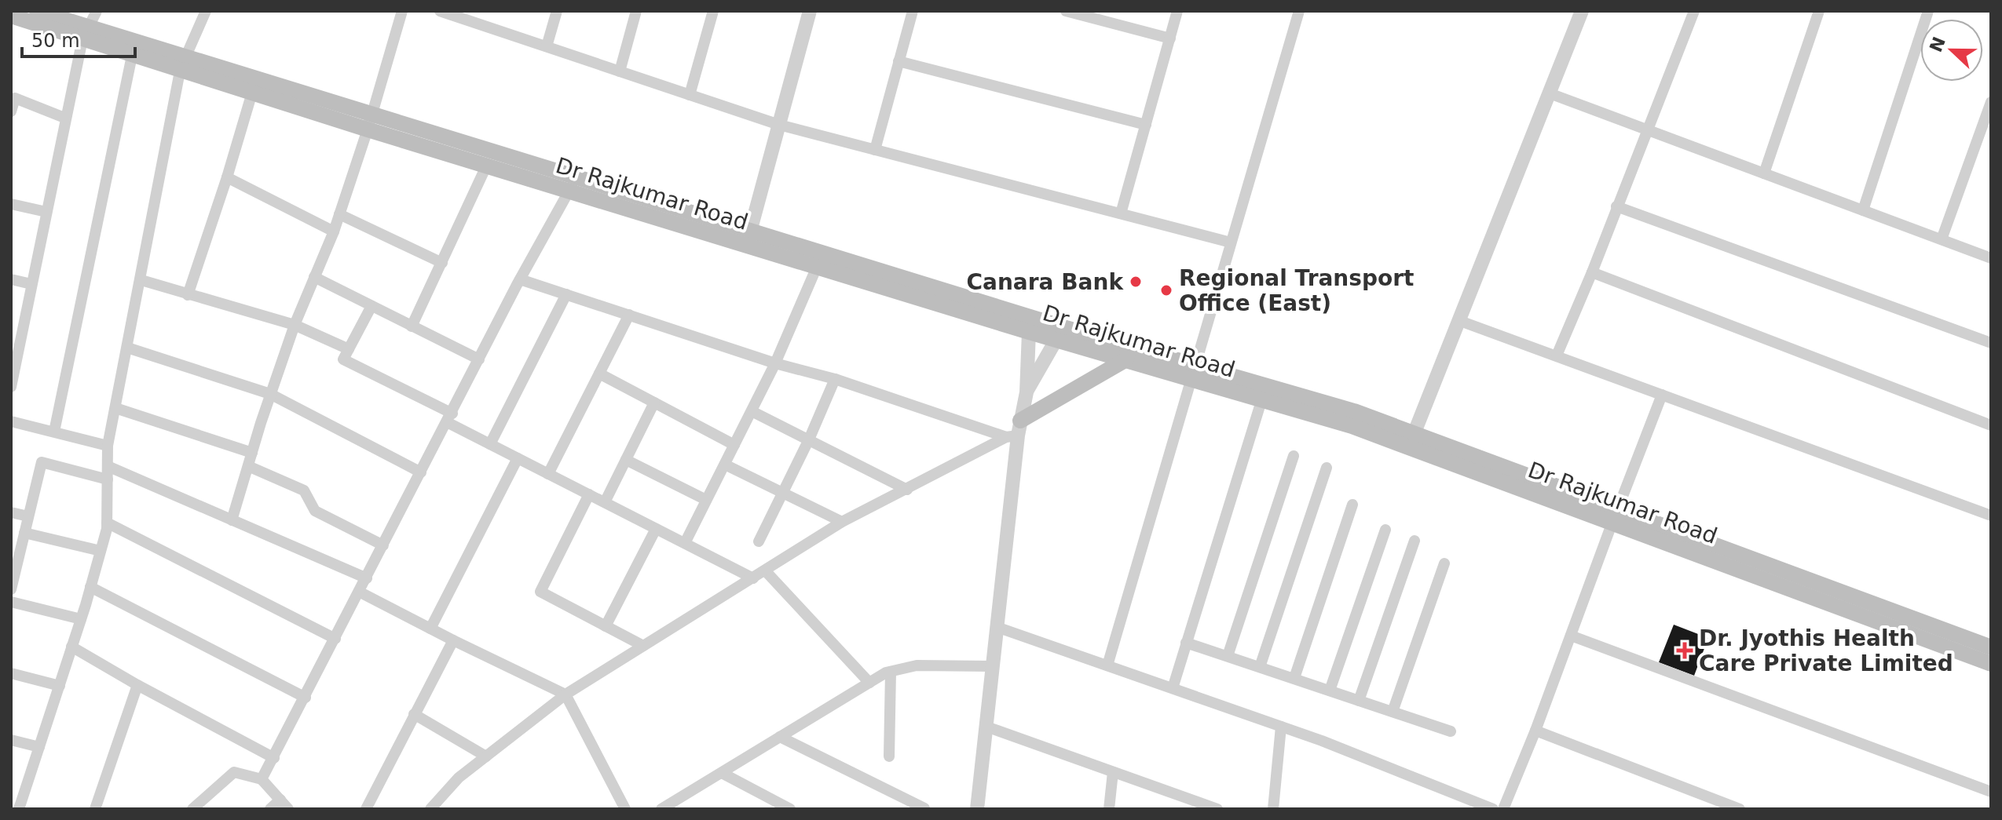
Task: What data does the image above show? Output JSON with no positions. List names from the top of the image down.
{
  "streets": {
    "main road": ["Dr Rajkumar Road"]
  },
  "places": {
    "other": ["Canara Bank", "Regional Transport Office (East)"],
    "health": ["Dr. Jyothis Health Care Private Limited"]
  },
  "scale_bar": "50 m",
  "north": "left"
}
